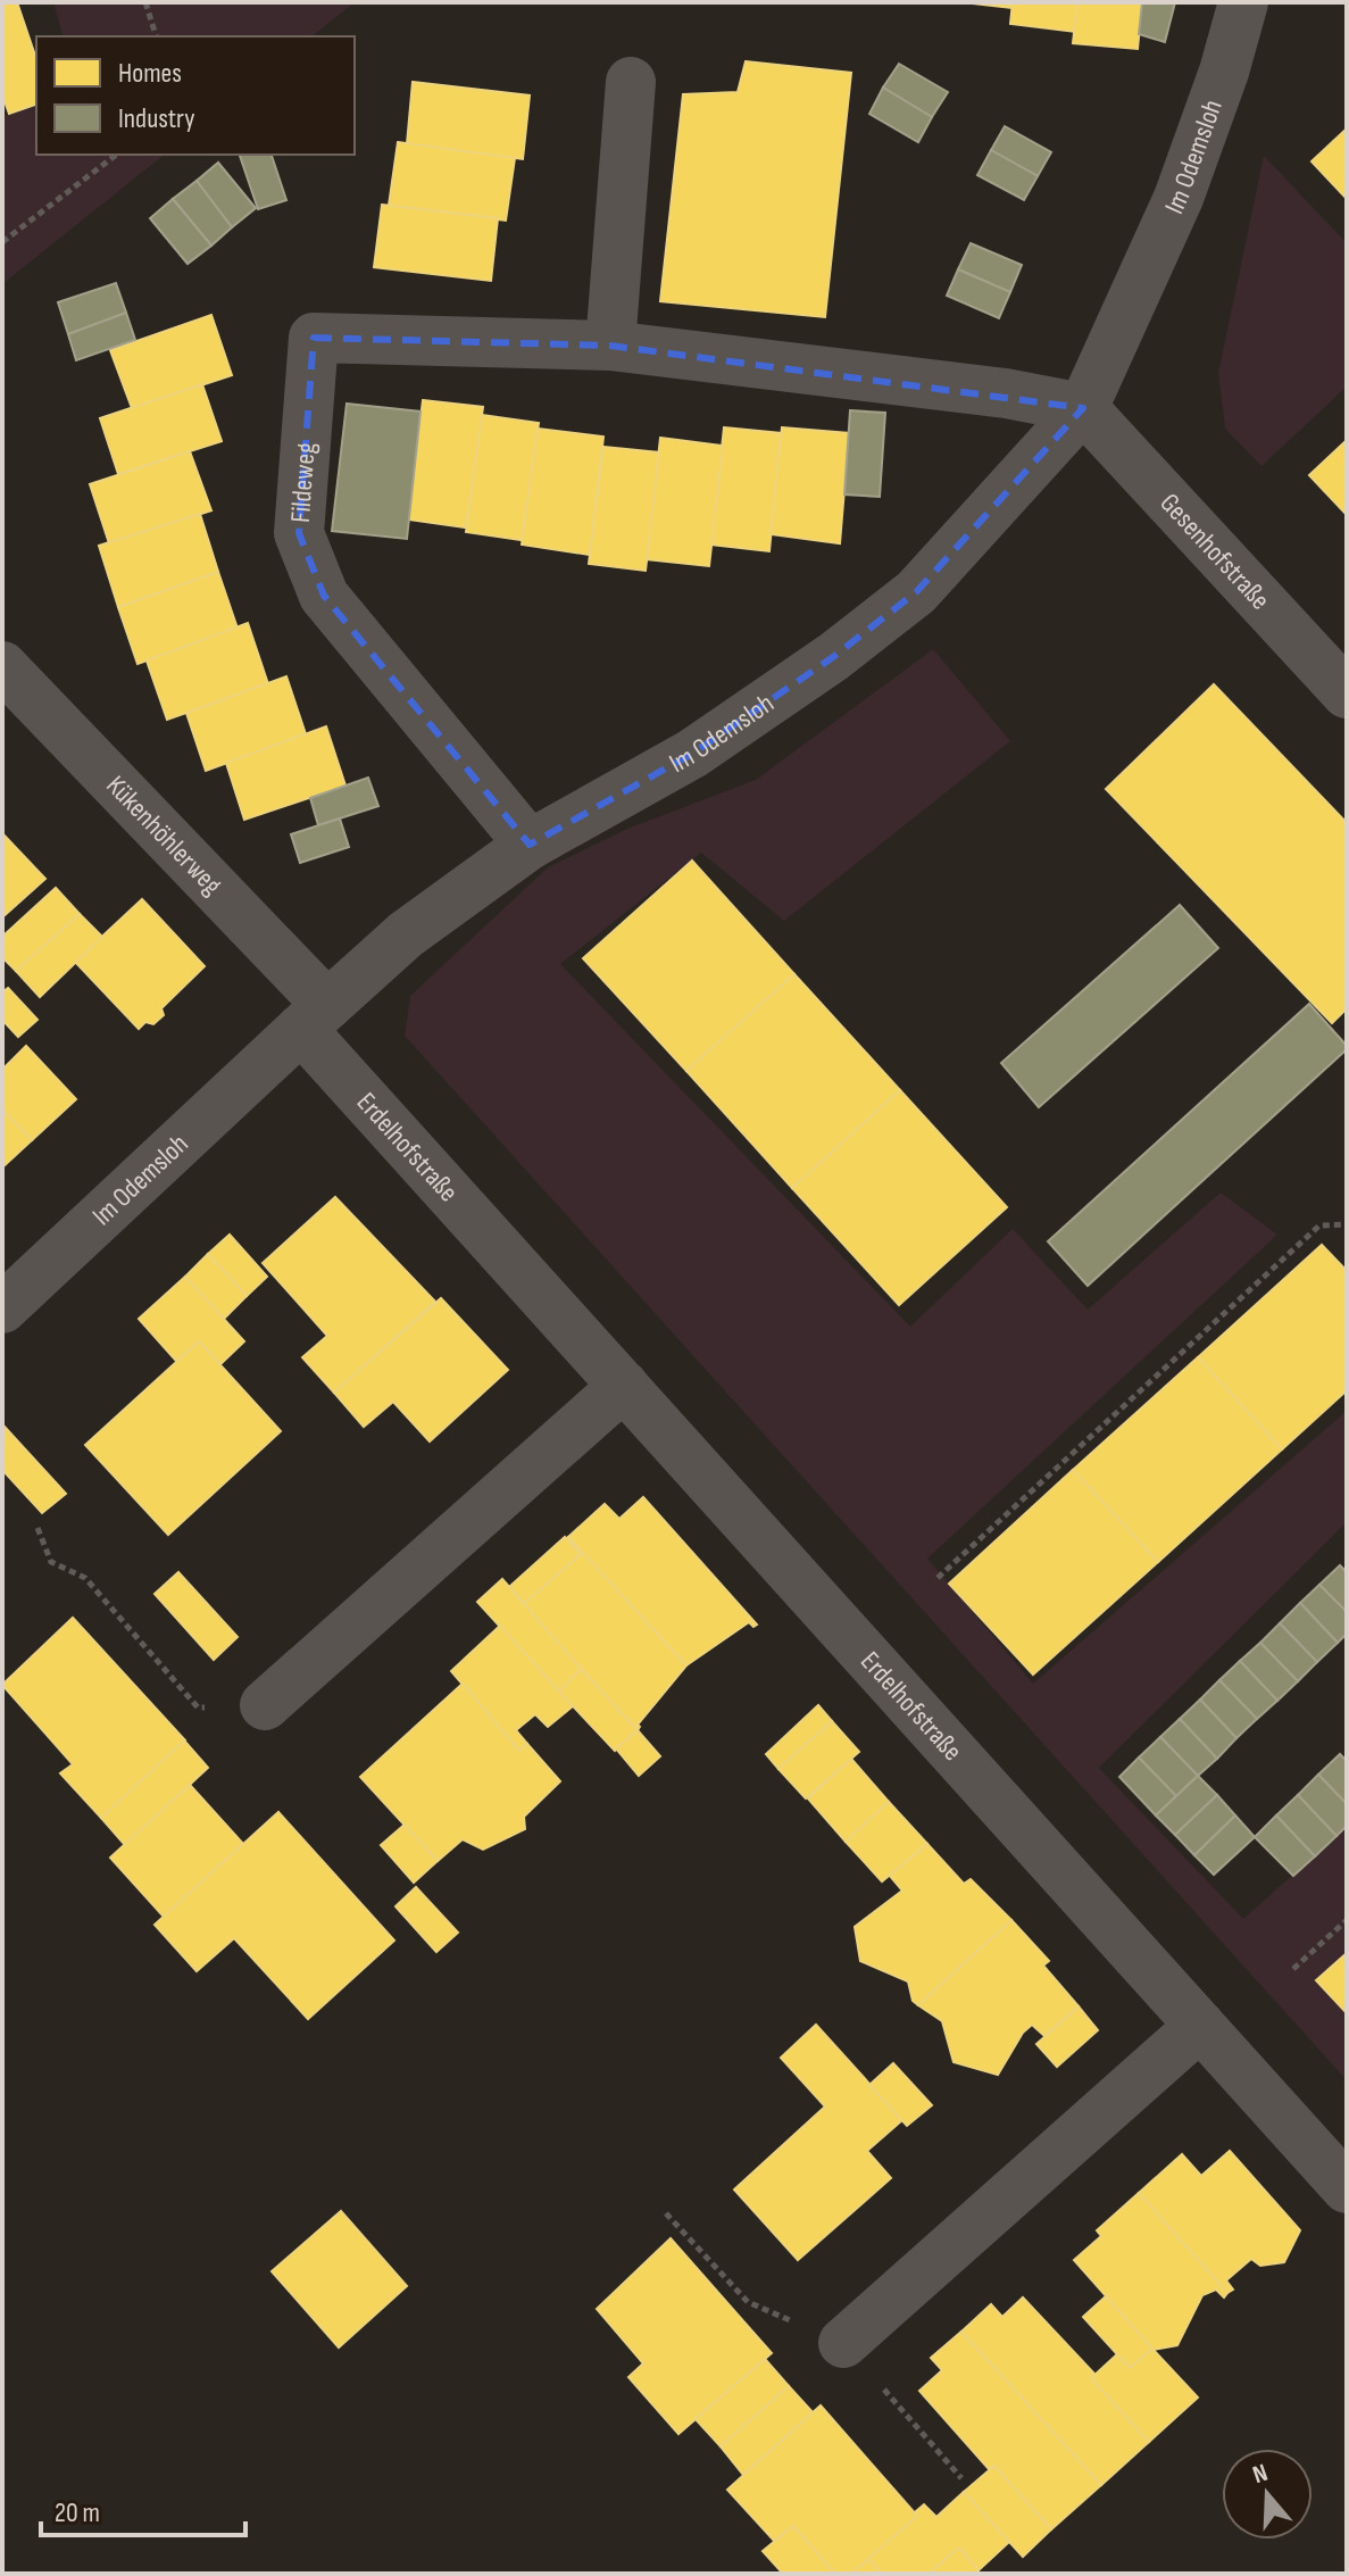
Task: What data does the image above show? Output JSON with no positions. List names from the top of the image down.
{
  "streets": {
    "street": [
      "Im Odemsloh",
      "Fildeweg",
      "Gesenhofstraße",
      "Kükenhöhlerweg",
      "Erdelhofstraße"
    ]
  },
  "crossings": [
    ["Im Odemsloh", "Fildeweg"],
    ["Im Odemsloh", "Gesenhofstraße"],
    ["Im Odemsloh", "Kükenhöhlerweg"],
    ["Im Odemsloh", "Erdelhofstraße"],
    ["Fildeweg", "Gesenhofstraße"],
    ["Kükenhöhlerweg", "Erdelhofstraße"]
  ],
  "legend": ["Homes", "Industry"],
  "scale_bar": "20 m",
  "north": "top"
}
